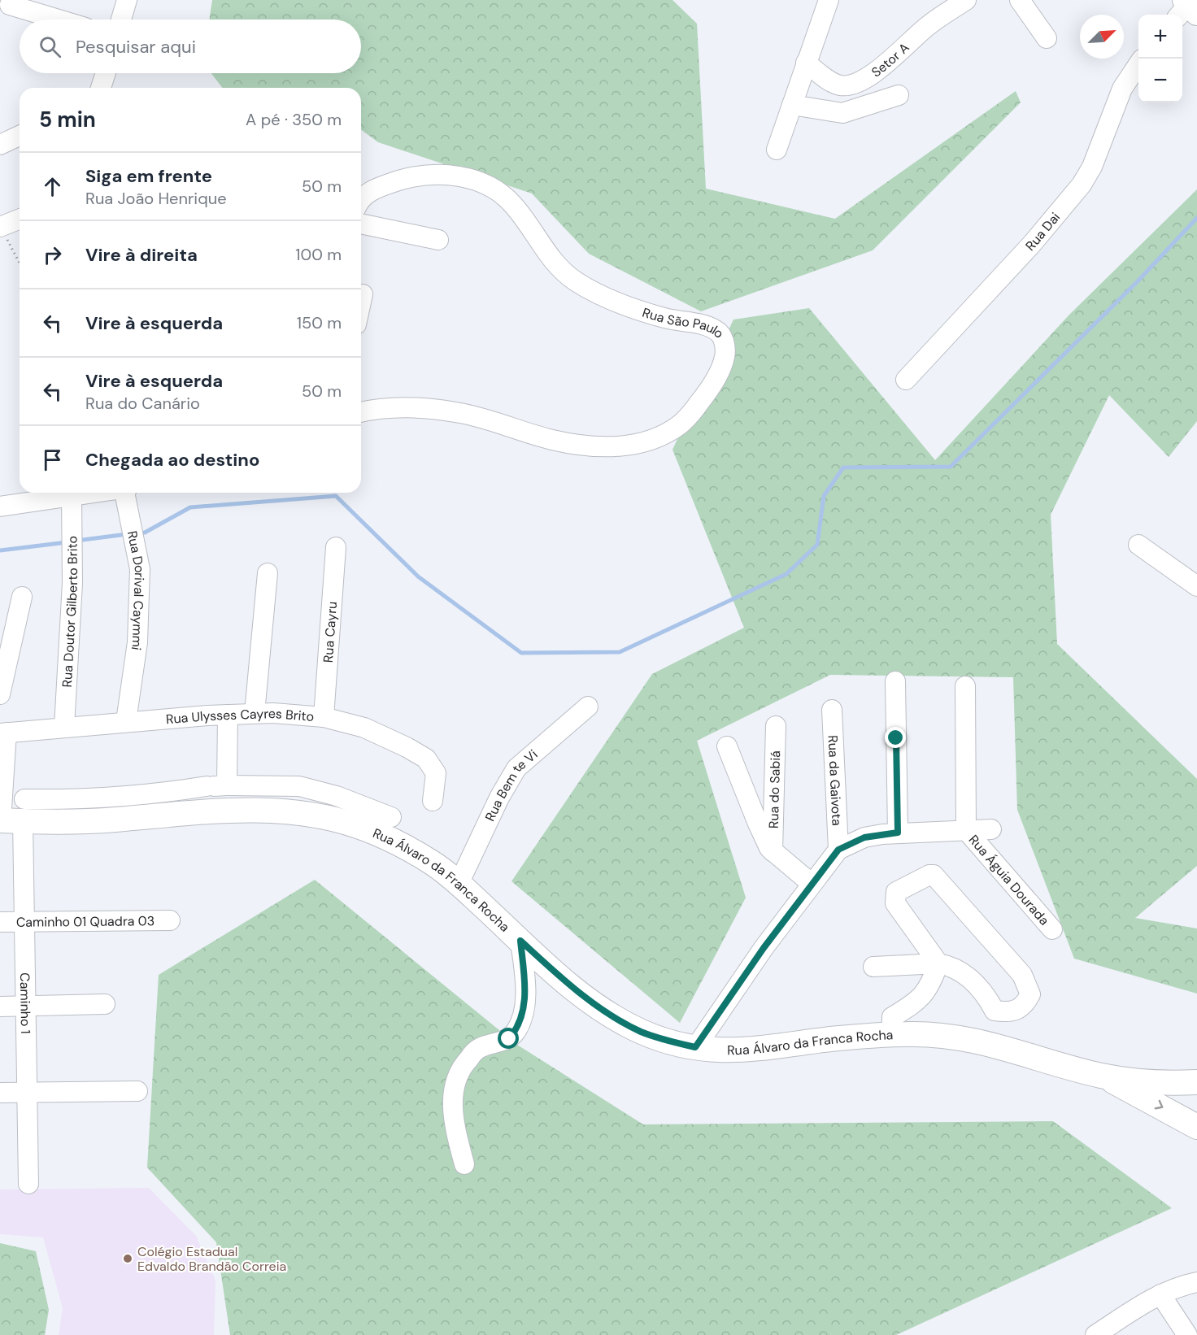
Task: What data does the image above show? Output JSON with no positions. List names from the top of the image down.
{
  "streets": {
    "main road": ["Rua Álvaro da Franca Rocha"],
    "street": [
      "Setor A",
      "Rua Dai",
      "Rua São Paulo",
      "Rua Dorival Caymmi",
      "Rua Doutor Gilberto Brito",
      "Rua Cayru",
      "Rua Ulysses Cayres Brito",
      "Rua da Gaivota",
      "Rua Bem te Vi",
      "Rua do Sabiá",
      "Rua Águia Dourada",
      "Caminho 01 Quadra 03",
      "Caminho 1"
    ]
  },
  "crossings": [
    ["Rua Dorival Caymmi", "Rua Ulysses Cayres Brito"],
    ["Rua Doutor Gilberto Brito", "Rua Ulysses Cayres Brito"],
    ["Rua Cayru", "Rua Ulysses Cayres Brito"],
    ["Rua Ulysses Cayres Brito", "Caminho 1"],
    ["Rua Bem te Vi", "Rua Álvaro da Franca Rocha"],
    ["Rua Álvaro da Franca Rocha", "Caminho 1"],
    ["Caminho 01 Quadra 03", "Caminho 1"]
  ],
  "places": ["Colégio Estadual Edvaldo Brandão Correia"],
  "north": "top right",
  "page": {
    "map_buttons": ["+", "−"],
    "search": "Pesquisar aqui",
    "heading": ["5 min", "A pé · 350 m"],
    "list": [
      ["Siga em frente", "Rua João Henrique", "50 m"],
      ["Vire à direita", "100 m"],
      ["Vire à esquerda", "150 m"],
      ["Vire à esquerda", "Rua do Canário", "50 m"],
      "Chegada ao destino"
    ]
  }
}
